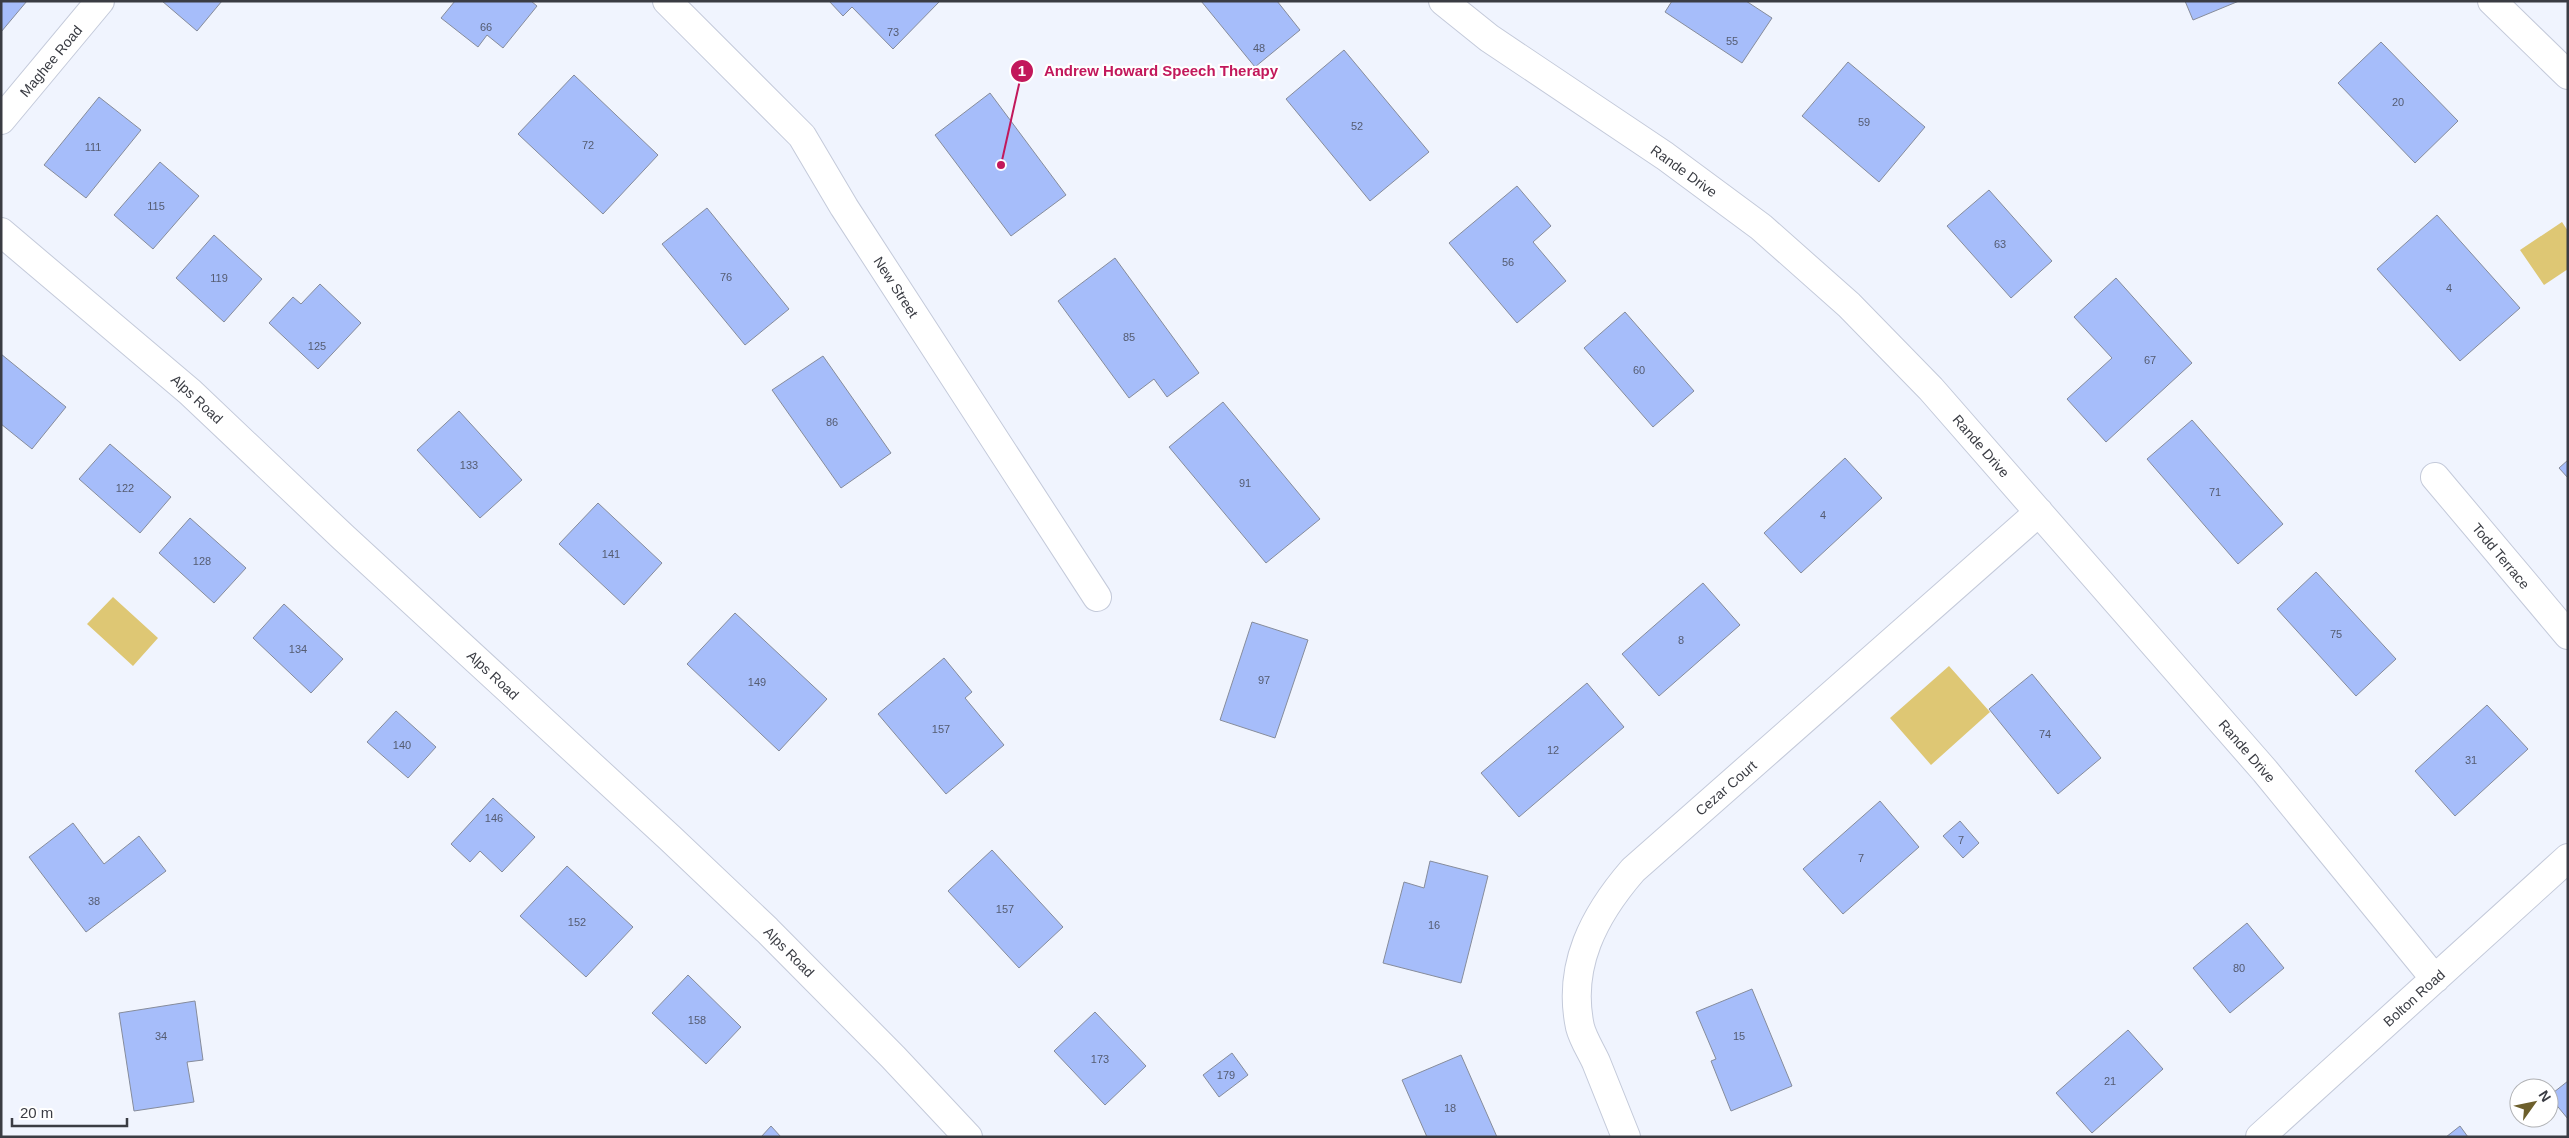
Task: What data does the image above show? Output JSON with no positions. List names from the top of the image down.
{
  "streets": {
    "street": [
      "Maghee Road",
      "Rande Drive",
      "New Street",
      "Alps Road",
      "Todd Terrace",
      "Cezar Court",
      "Bolton Road"
    ]
  },
  "crossings": [
    ["Rande Drive", "Cezar Court"],
    ["Rande Drive", "Bolton Road"]
  ],
  "places": ["Andrew Howard Speech Therapy"],
  "house_numbers": [
    "66",
    "73",
    "55",
    "48",
    "20",
    "59",
    "52",
    "72",
    "111",
    "115",
    "63",
    "56",
    "76",
    "119",
    "4",
    "85",
    "125",
    "67",
    "60",
    "86",
    "133",
    "91",
    "122",
    "71",
    "4",
    "141",
    "128",
    "75",
    "8",
    "134",
    "97",
    "149",
    "157",
    "74",
    "140",
    "12",
    "31",
    "146",
    "7",
    "7",
    "38",
    "157",
    "152",
    "16",
    "80",
    "158",
    "34",
    "15",
    "173",
    "179",
    "21",
    "18"
  ],
  "scale_bar": "20 m",
  "north": "top right"
}
